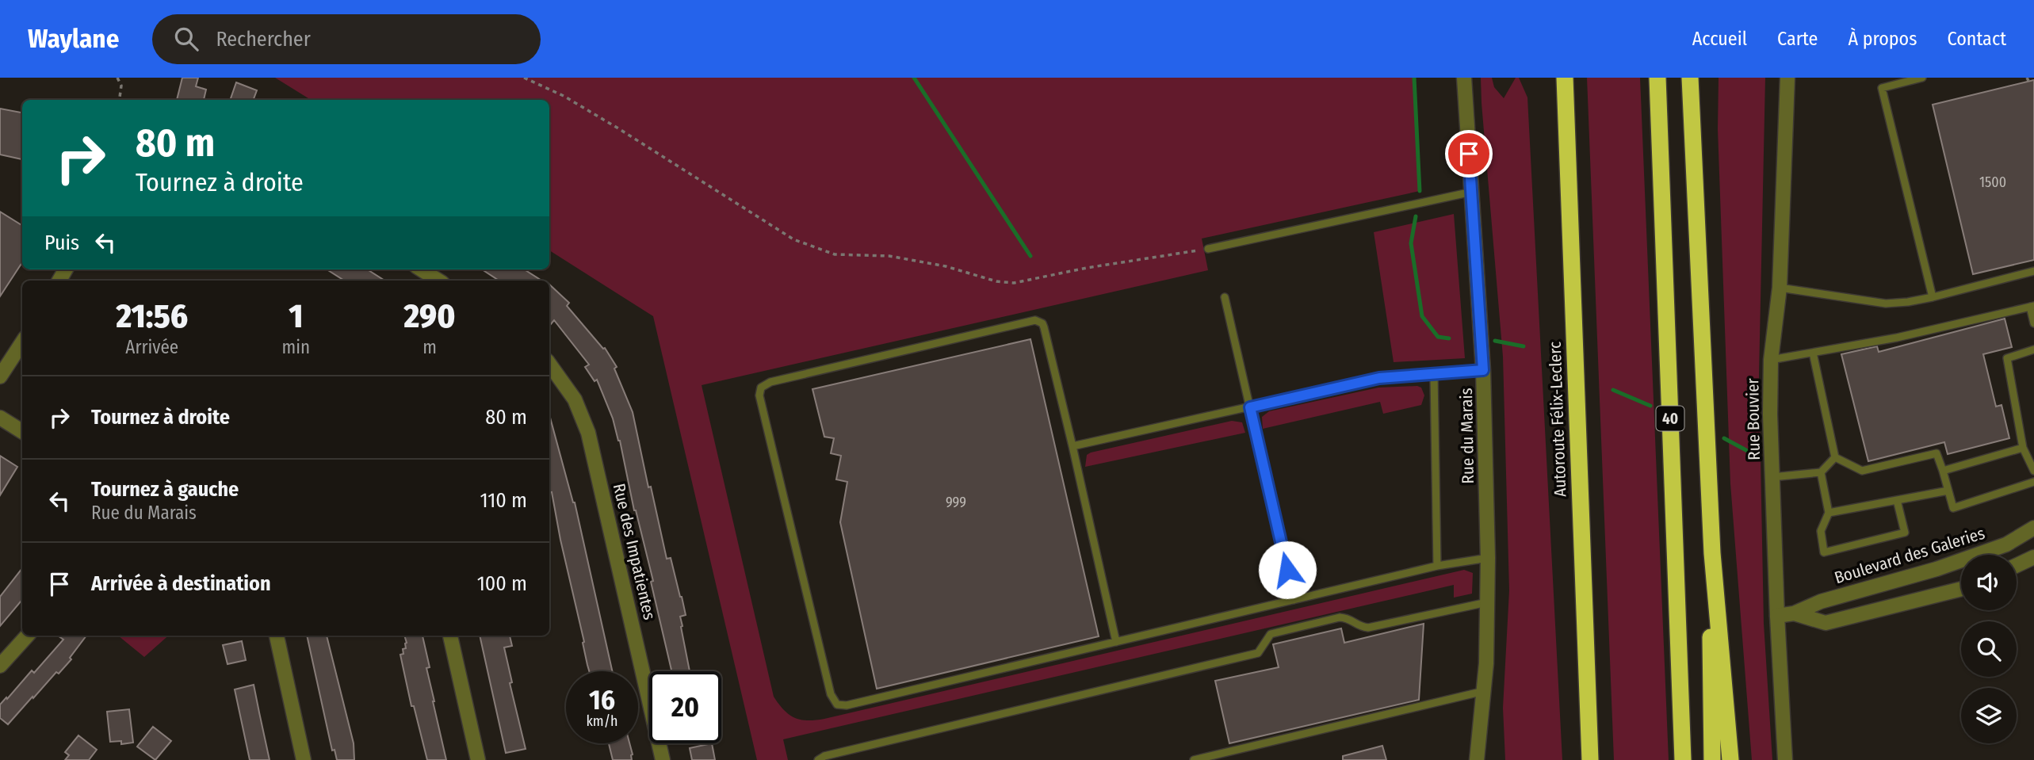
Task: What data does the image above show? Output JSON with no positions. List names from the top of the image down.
{
  "streets": {
    "highway": ["40", "Autoroute Félix-Leclerc"],
    "street": [
      "Rue Bouvier",
      "Rue du Marais",
      "Rue des Impatientes",
      "Boulevard des Galeries"
    ]
  },
  "crossings": [
    ["Rue Bouvier", "Boulevard des Galeries"]
  ],
  "house_numbers": ["1500", "999"],
  "page": {
    "header": "Waylane",
    "search": "Rechercher",
    "nav": [
      "Accueil",
      "Carte",
      "À propos",
      "Contact"
    ],
    "turn": ["80 m", "Tournez à droite"],
    "then": "Puis",
    "eta": [
      "21:56",
      "Arrivée",
      "1",
      "min",
      "290",
      "m"
    ],
    "list": [
      {
        "name": "Tournez à droite",
        "value": "80 m"
      },
      {
        "name": "Tournez à gauche",
        "note": "Rue du Marais",
        "value": "110 m"
      },
      {
        "name": "Arrivée à destination",
        "value": "100 m"
      }
    ],
    "speed": "16 km/h",
    "limit": "20"
  }
}
